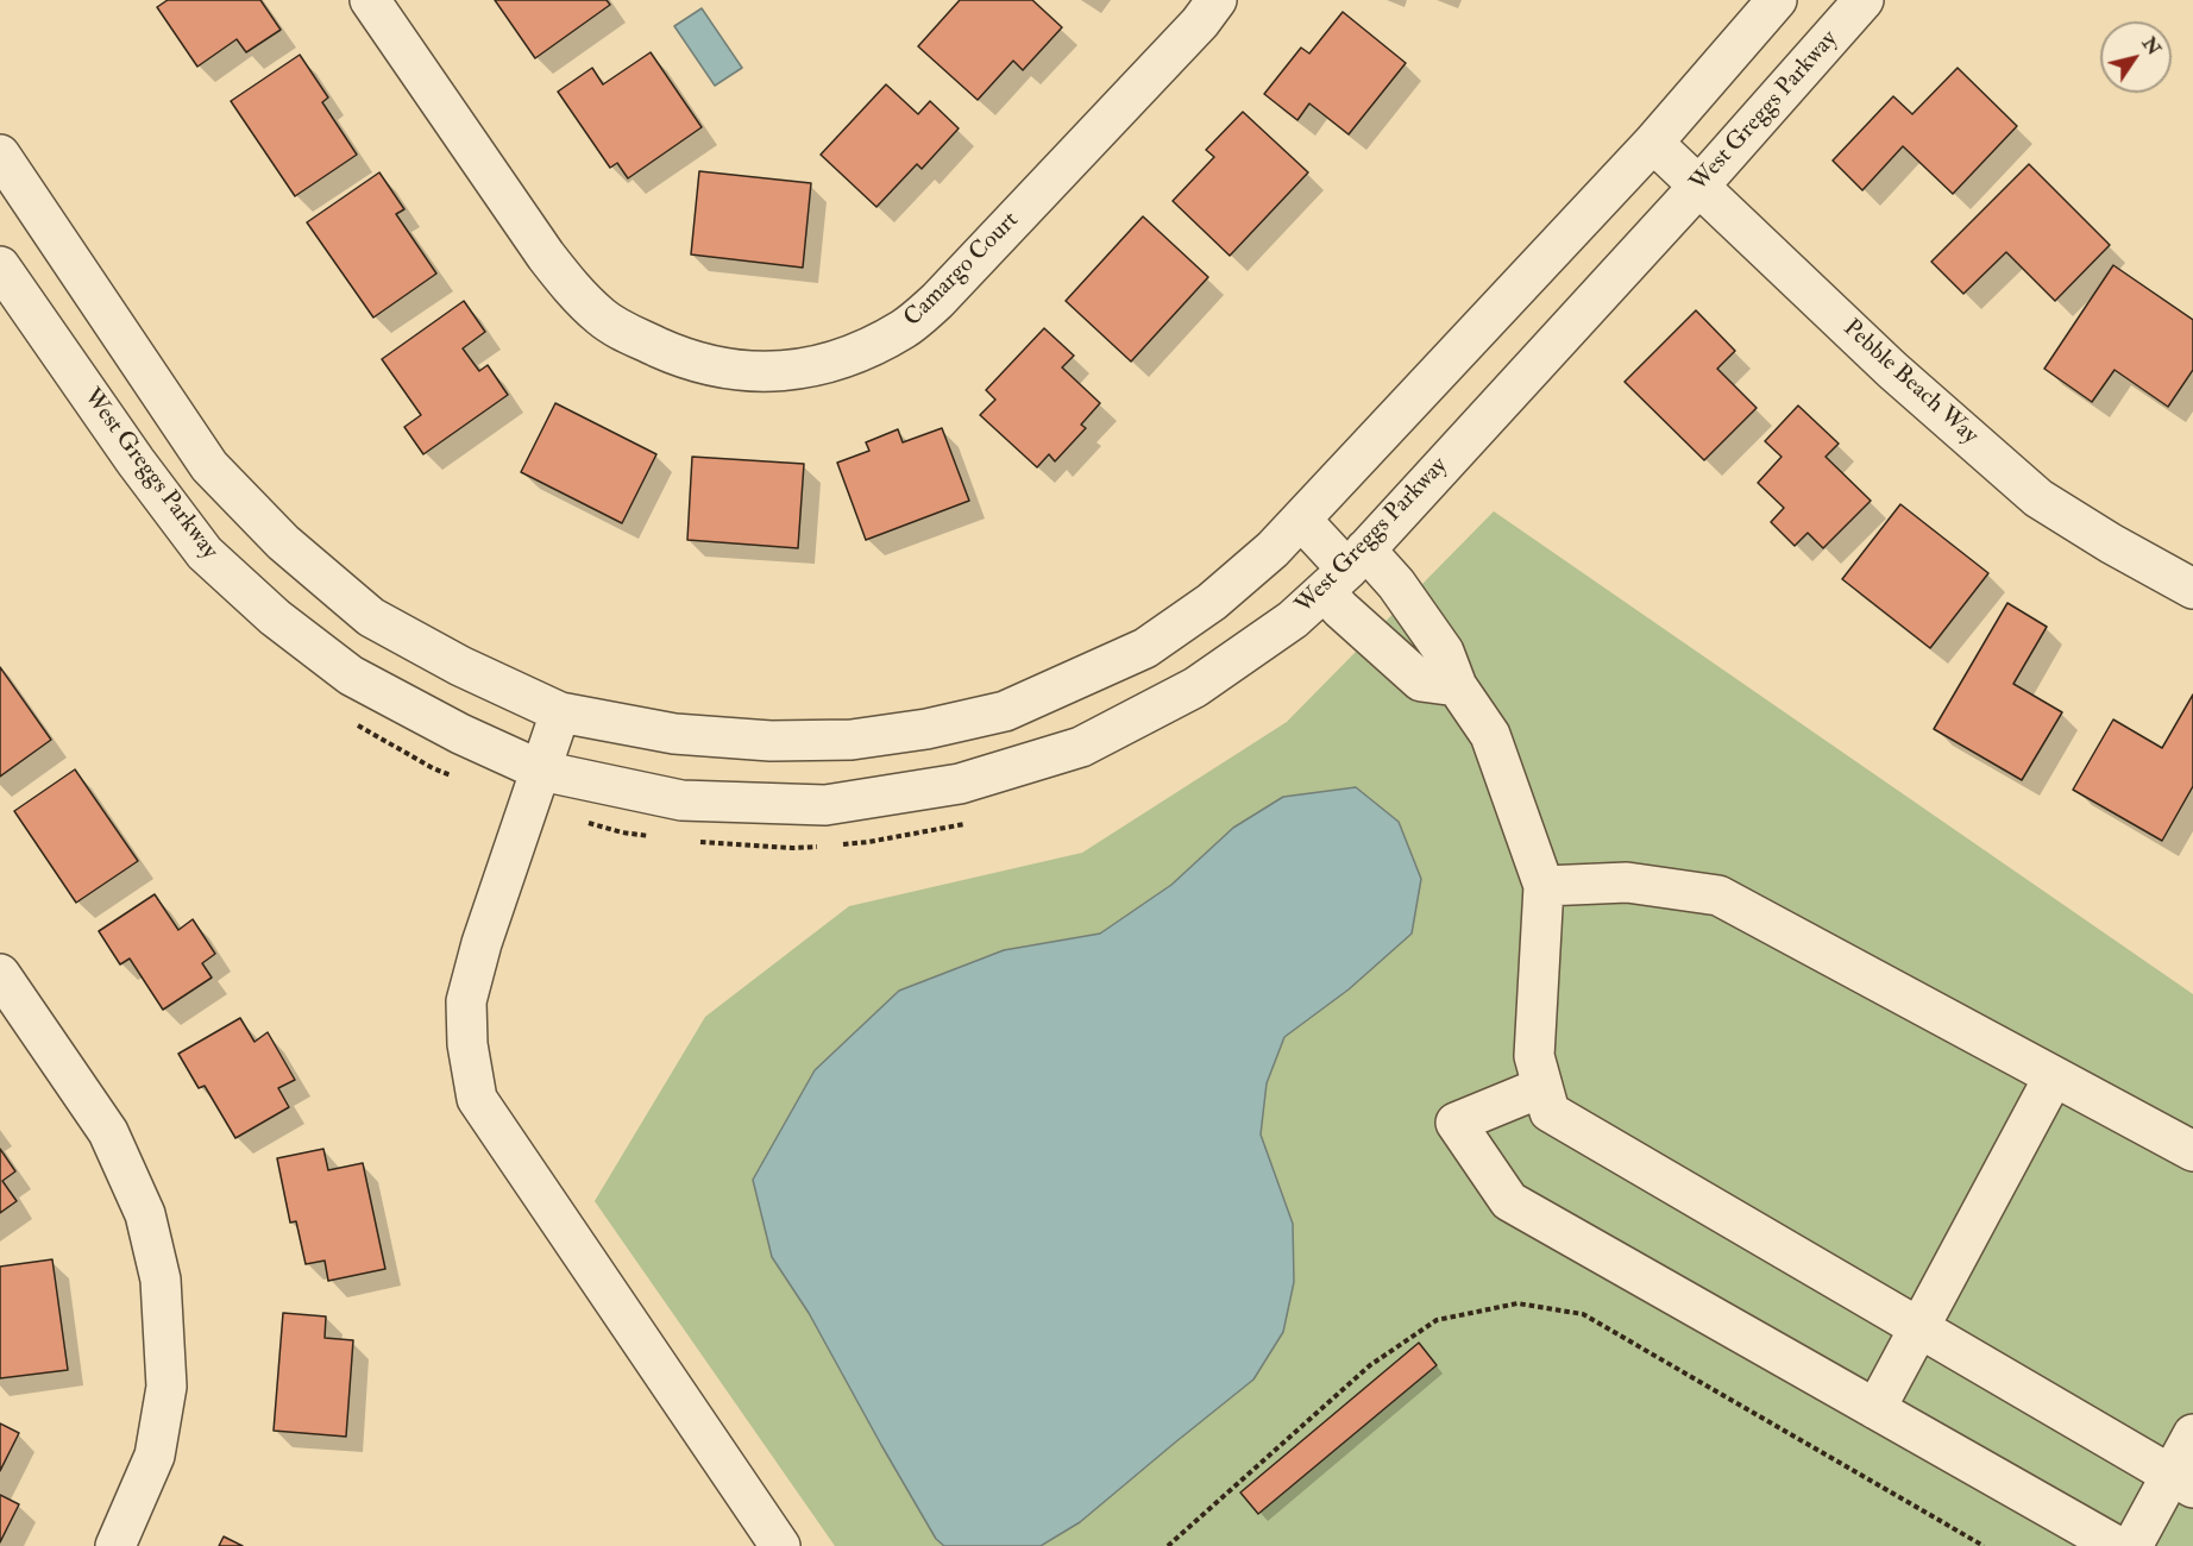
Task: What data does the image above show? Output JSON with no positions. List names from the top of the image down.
{
  "streets": {
    "street": ["West Greggs Parkway", "Camargo Court", "Pebble Beach Way"]
  },
  "crossings": [
    ["West Greggs Parkway", "Pebble Beach Way"]
  ],
  "north": "top right"
}
